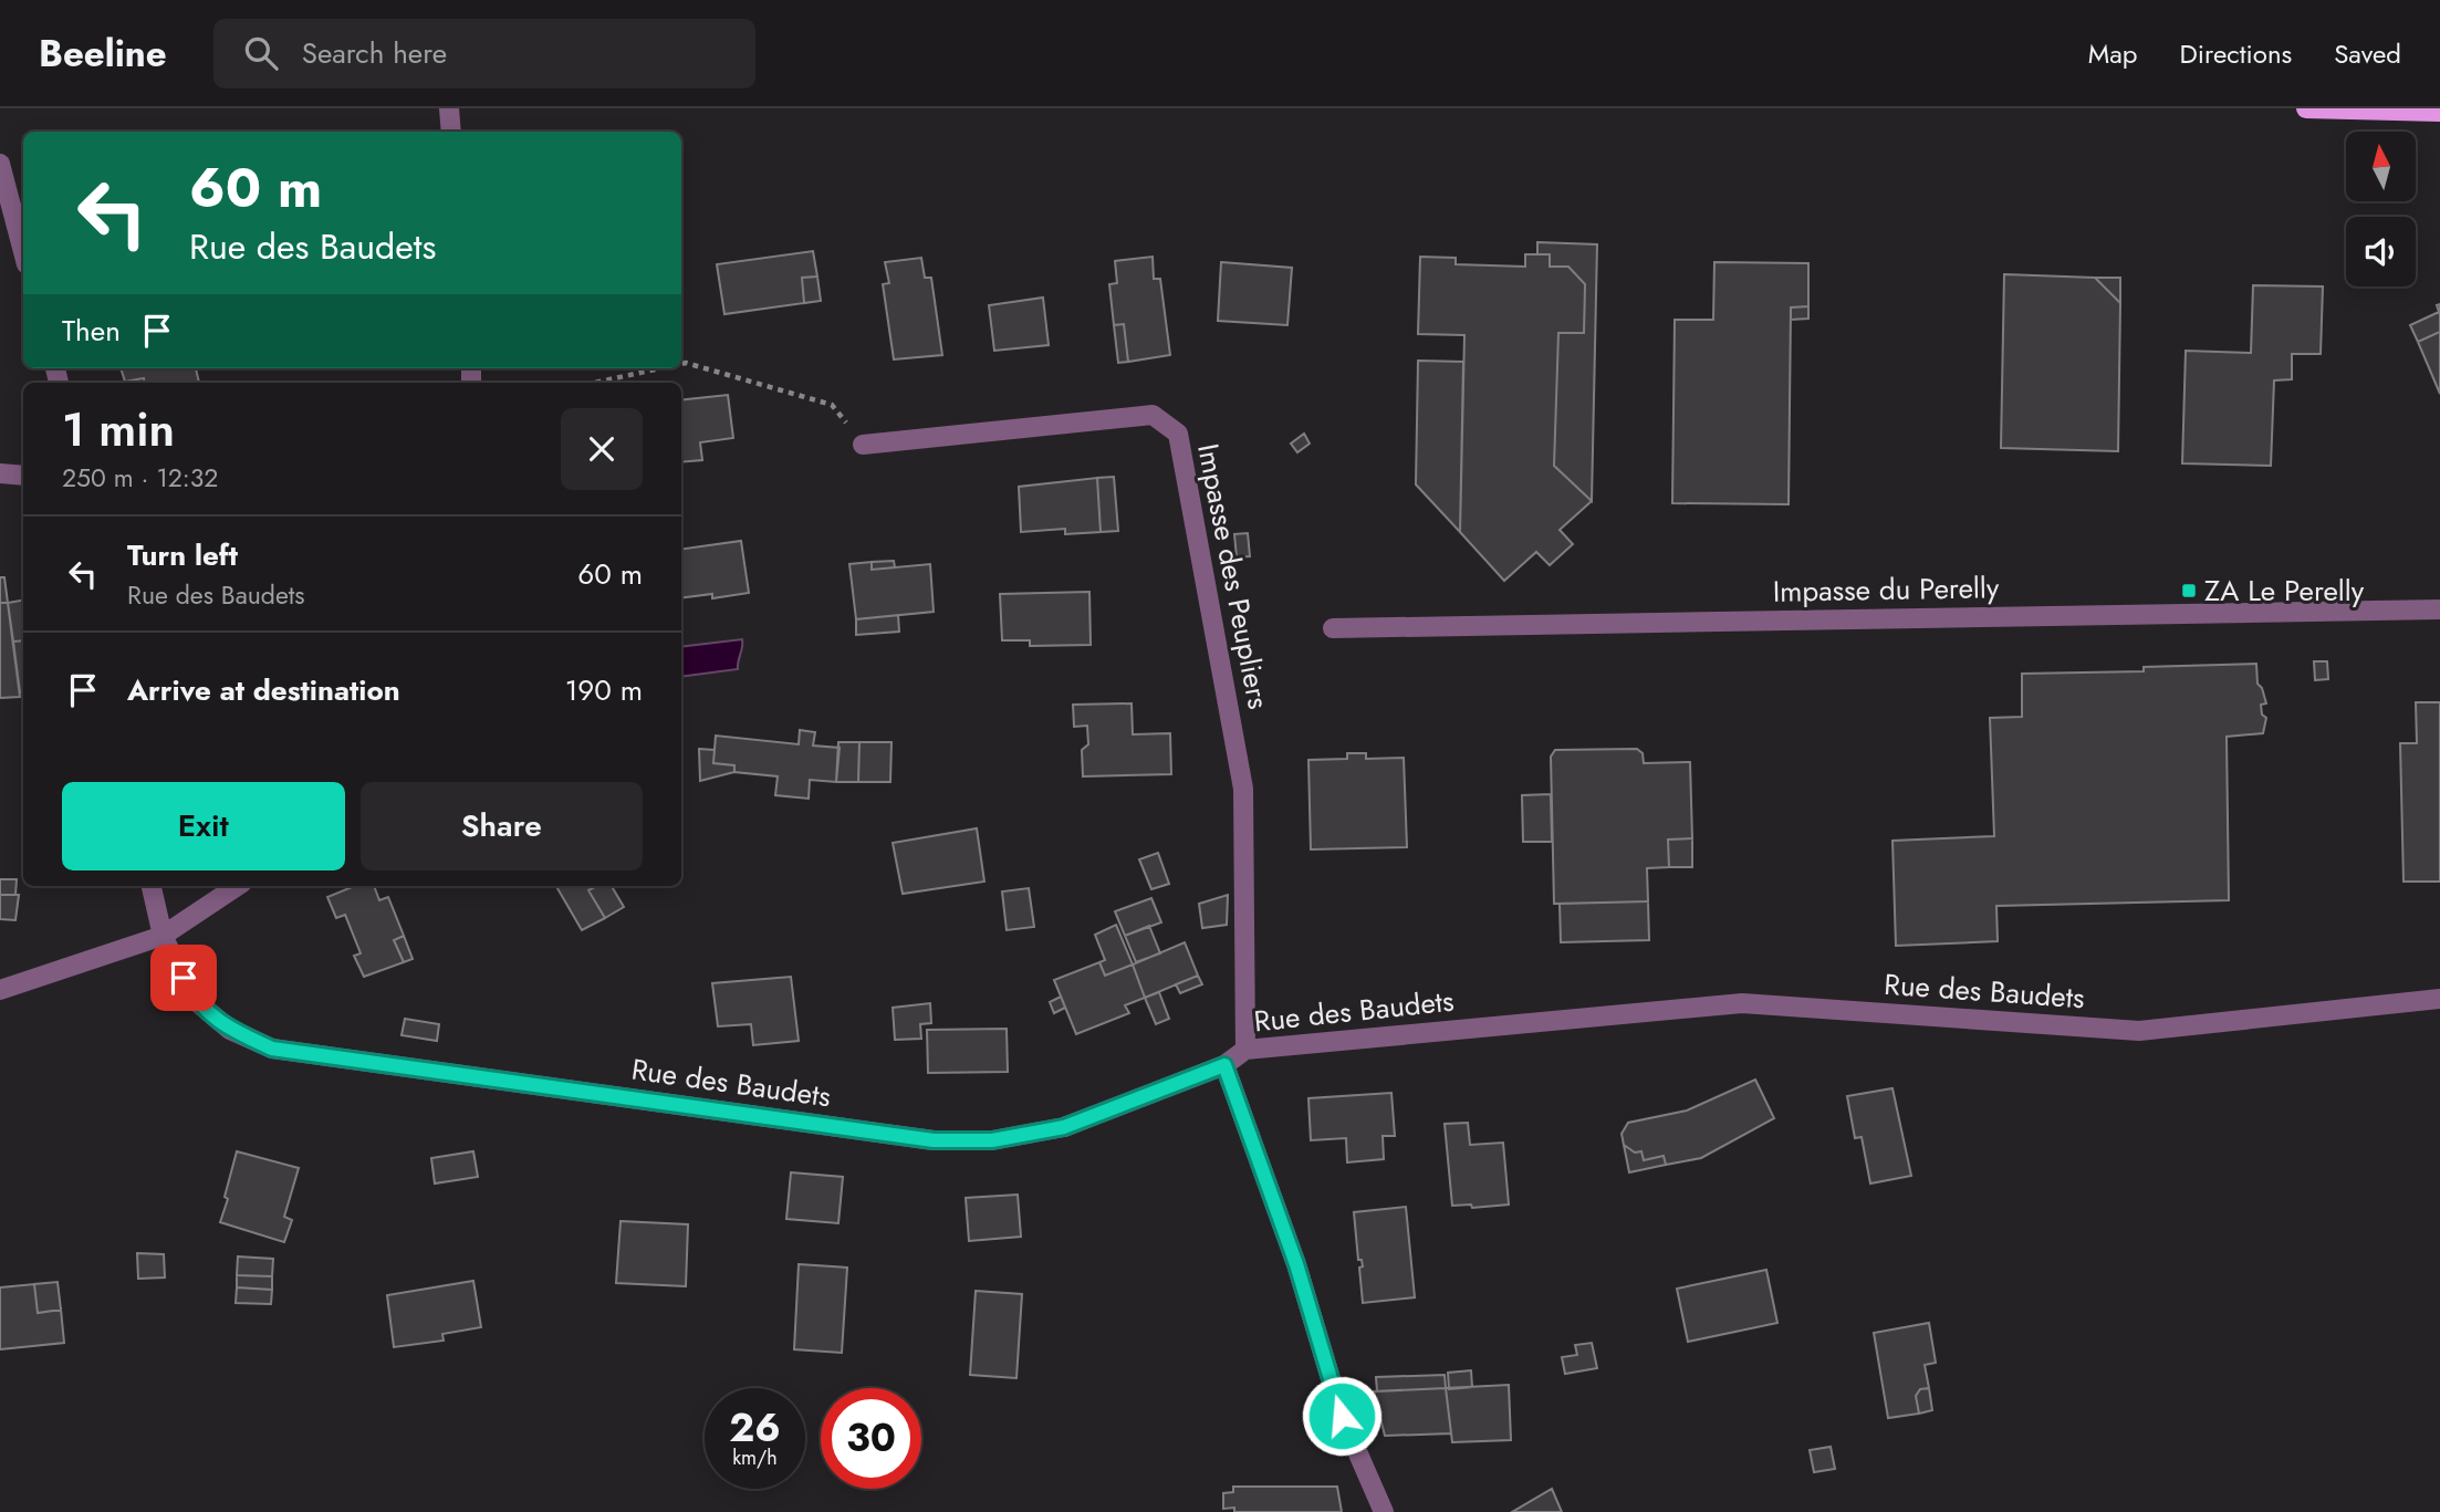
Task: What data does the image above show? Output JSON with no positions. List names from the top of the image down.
{
  "streets": {
    "street": ["Impasse des Peupliers", "Impasse du Perelly", "Rue des Baudets"]
  },
  "crossings": [
    ["Impasse des Peupliers", "Rue des Baudets"]
  ],
  "places": {
    "transit": ["ZA Le Perelly"]
  },
  "north": "top",
  "page": {
    "header": "Beeline",
    "search": "Search here",
    "nav": ["Map", "Directions", "Saved"],
    "turn": ["60 m", "Rue des Baudets"],
    "then": "Then",
    "heading": ["1 min", "250 m · 12:32"],
    "list": [
      {
        "name": "Turn left",
        "note": "Rue des Baudets",
        "value": "60 m"
      },
      {
        "name": "Arrive at destination",
        "value": "190 m"
      }
    ],
    "buttons": ["Exit", "Share"],
    "speed": "26 km/h",
    "limit": "30"
  }
}
